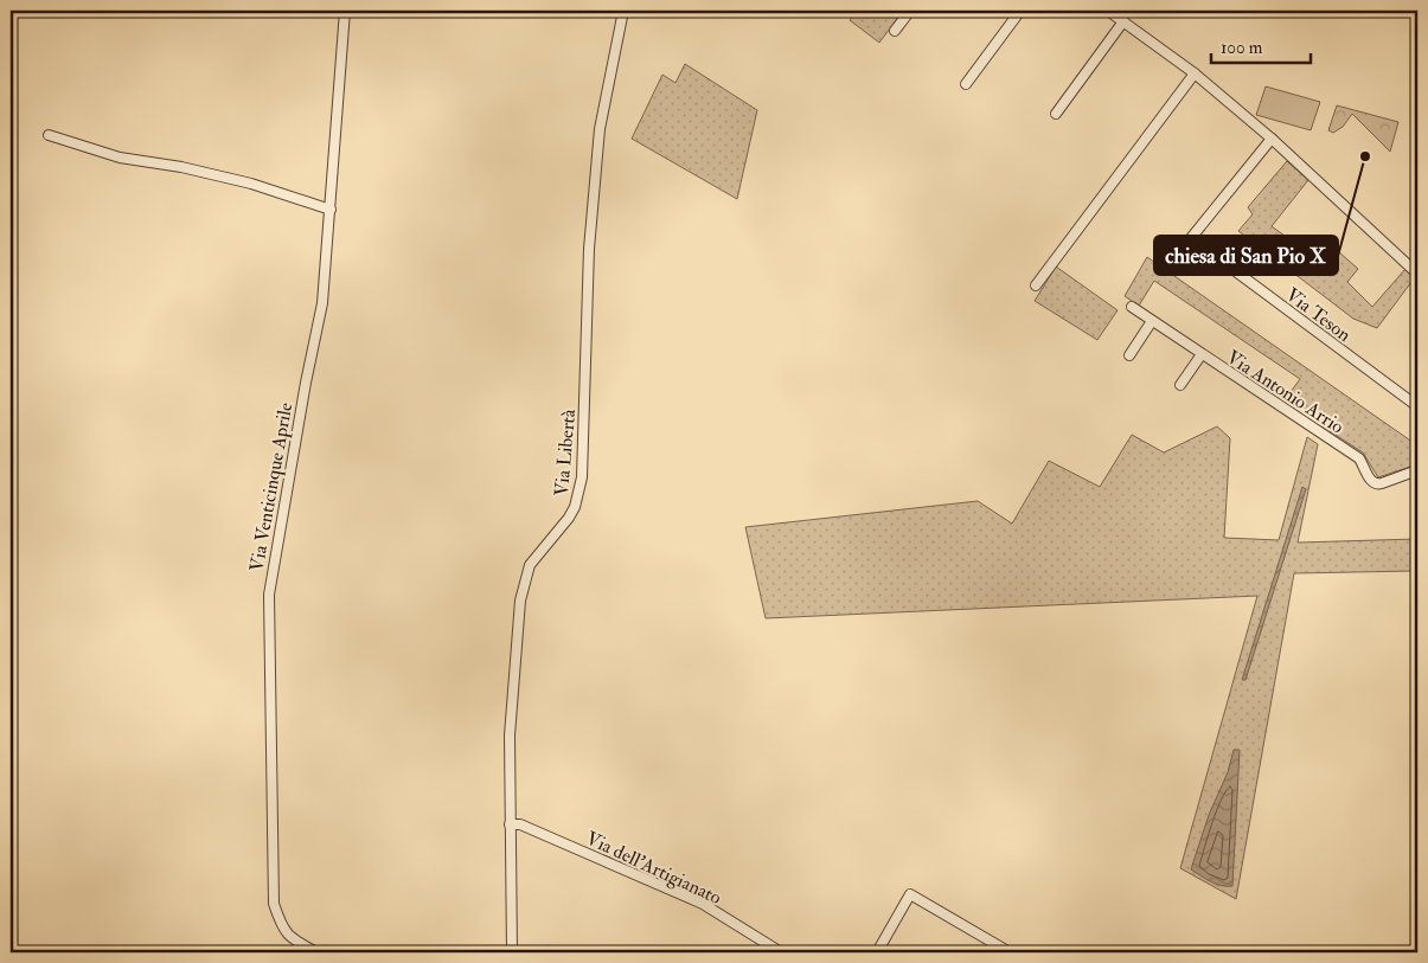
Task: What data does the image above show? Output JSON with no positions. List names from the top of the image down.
{
  "streets": {
    "street": [
      "Via Teson",
      "Via Antonio Arrio",
      "Via Libertà",
      "Via Venticinque Aprile",
      "Via dell'Artigianato"
    ]
  },
  "crossings": [
    ["Via Libertà", "Via dell'Artigianato"]
  ],
  "places": ["chiesa di San Pio X"],
  "scale_bar": "100 m"
}
